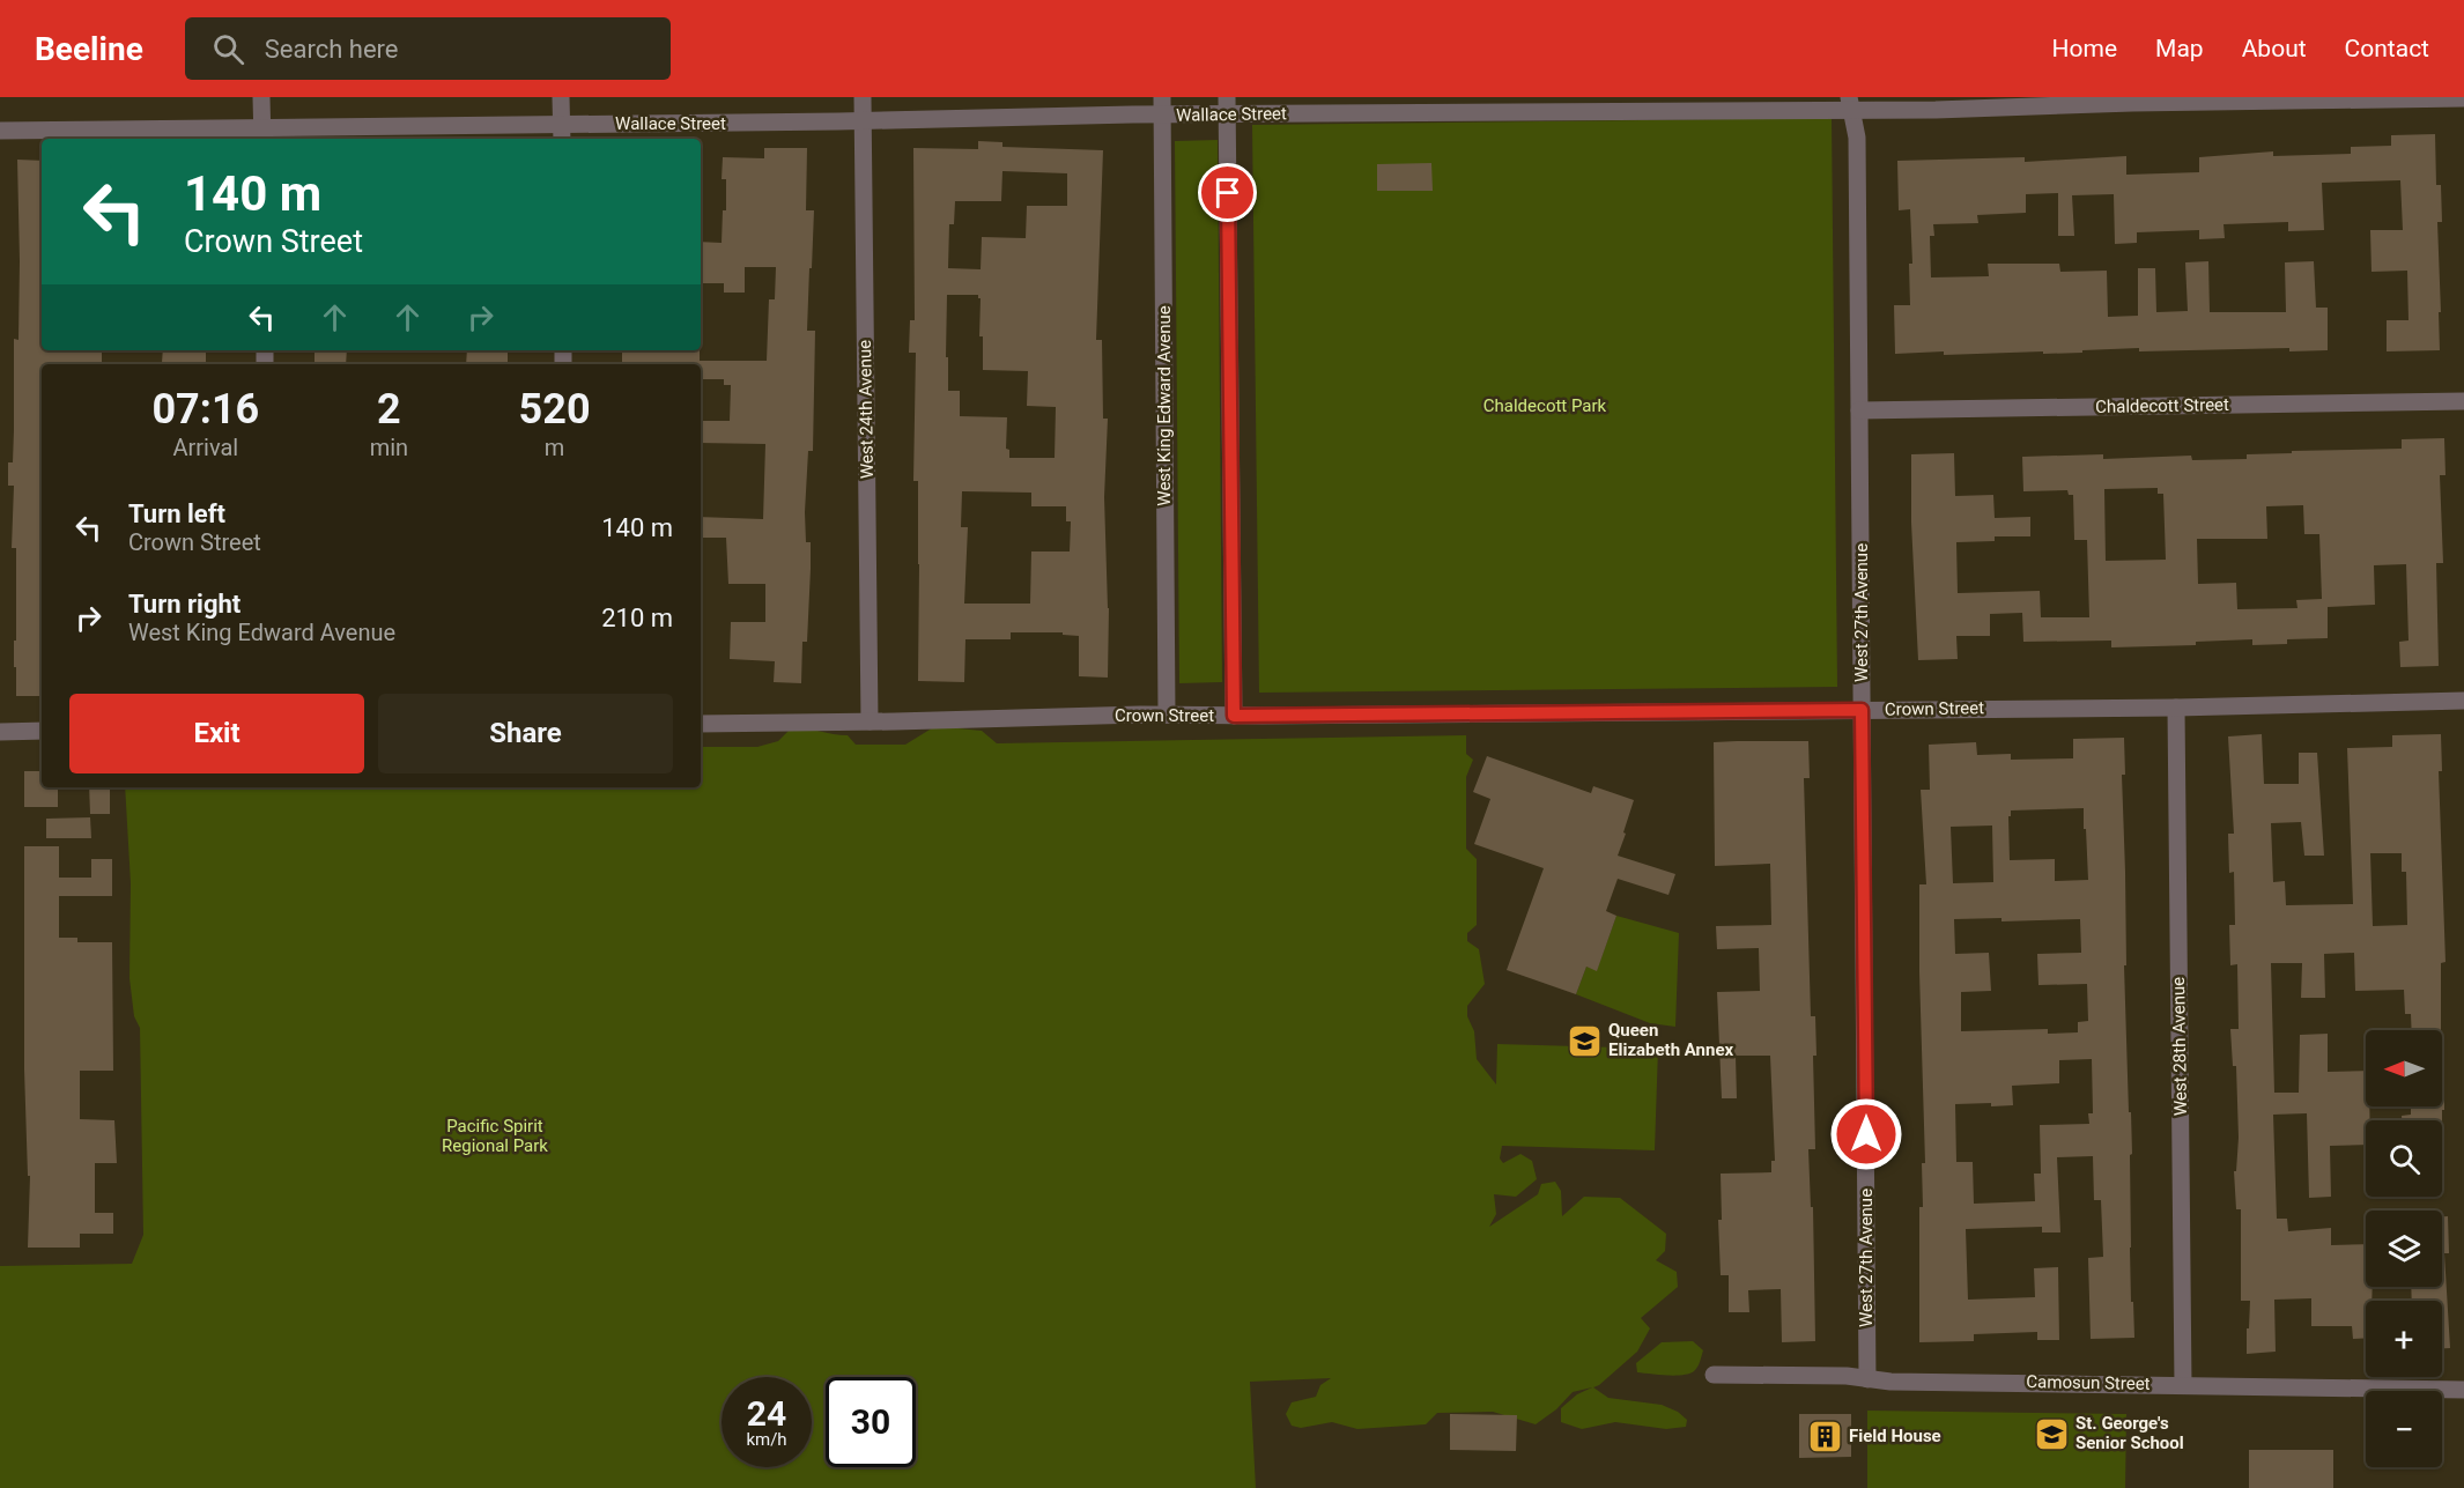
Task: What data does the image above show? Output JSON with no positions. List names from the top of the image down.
{
  "streets": {
    "street": [
      "Wallace Street",
      "West King Edward Avenue",
      "Chaldecott Street",
      "West 24th Avenue",
      "West 27th Avenue",
      "Crown Street",
      "West 28th Avenue",
      "Camosun Street"
    ]
  },
  "crossings": [
    ["Wallace Street", "West King Edward Avenue"],
    ["Wallace Street", "West 24th Avenue"],
    ["Wallace Street", "West 27th Avenue"],
    ["West King Edward Avenue", "Crown Street"],
    ["Chaldecott Street", "West 27th Avenue"],
    ["West 24th Avenue", "Crown Street"],
    ["West 27th Avenue", "Crown Street"],
    ["West 27th Avenue", "Camosun Street"],
    ["Crown Street", "West 28th Avenue"],
    ["West 28th Avenue", "Camosun Street"]
  ],
  "parks": ["Chaldecott Park", "Pacific Spirit Regional Park"],
  "places": {
    "school or university": ["Queen Elizabeth Annex", "St. George's Senior School"],
    "building": ["Field House"]
  },
  "north": "left",
  "page": {
    "header": "Beeline",
    "search": "Search here",
    "nav": [
      "Home",
      "Map",
      "About",
      "Contact"
    ],
    "turn": ["140 m", "Crown Street"],
    "eta": [
      "07:16",
      "Arrival",
      "2",
      "min",
      "520",
      "m"
    ],
    "list": [
      {
        "name": "Turn left",
        "note": "Crown Street",
        "value": "140 m"
      },
      {
        "name": "Turn right",
        "note": "West King Edward Avenue",
        "value": "210 m"
      }
    ],
    "buttons": ["Exit", "Share"],
    "map_buttons": ["+", "−"],
    "speed": "24 km/h",
    "limit": "30"
  }
}
